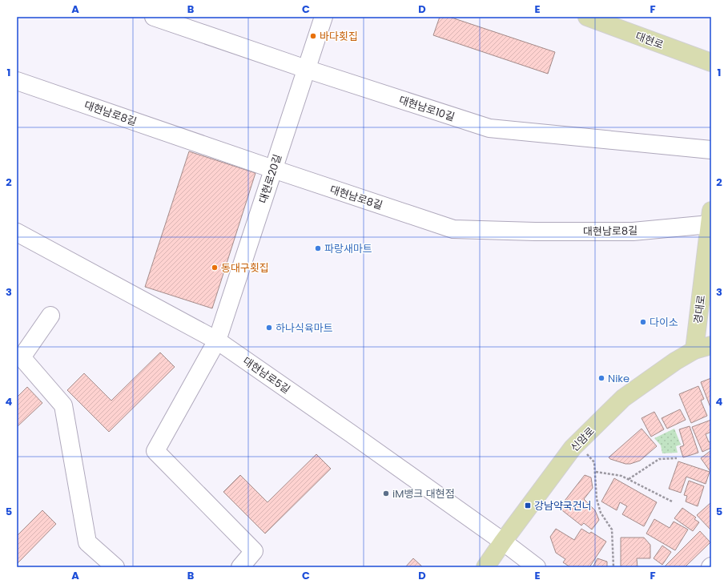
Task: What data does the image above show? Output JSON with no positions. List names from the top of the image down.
{
  "streets": {
    "main road": ["대현로", "경대로", "신암로"],
    "street": [
      "대현남로10길",
      "대현남로8길",
      "대현로20길",
      "대현남로5길"
    ]
  },
  "crossings": [
    ["대현남로10길", "대현로20길"],
    ["대현남로8길", "대현로20길"],
    ["대현남로8길", "경대로"],
    ["대현로20길", "대현남로5길"],
    ["경대로", "신암로"],
    ["대현남로5길", "신암로"]
  ],
  "places": {
    "other": [
      "바다횟집",
      "파랑새마트",
      "동대구횟집",
      "다이소",
      "하나식육마트",
      "Nike",
      "iM뱅크 대현점"
    ],
    "transit": ["강남약국건너"]
  },
  "grid": {
    "columns": [
      "A",
      "B",
      "C",
      "D",
      "E",
      "F"
    ],
    "rows": [
      "1",
      "2",
      "3",
      "4",
      "5"
    ]
  }
}
